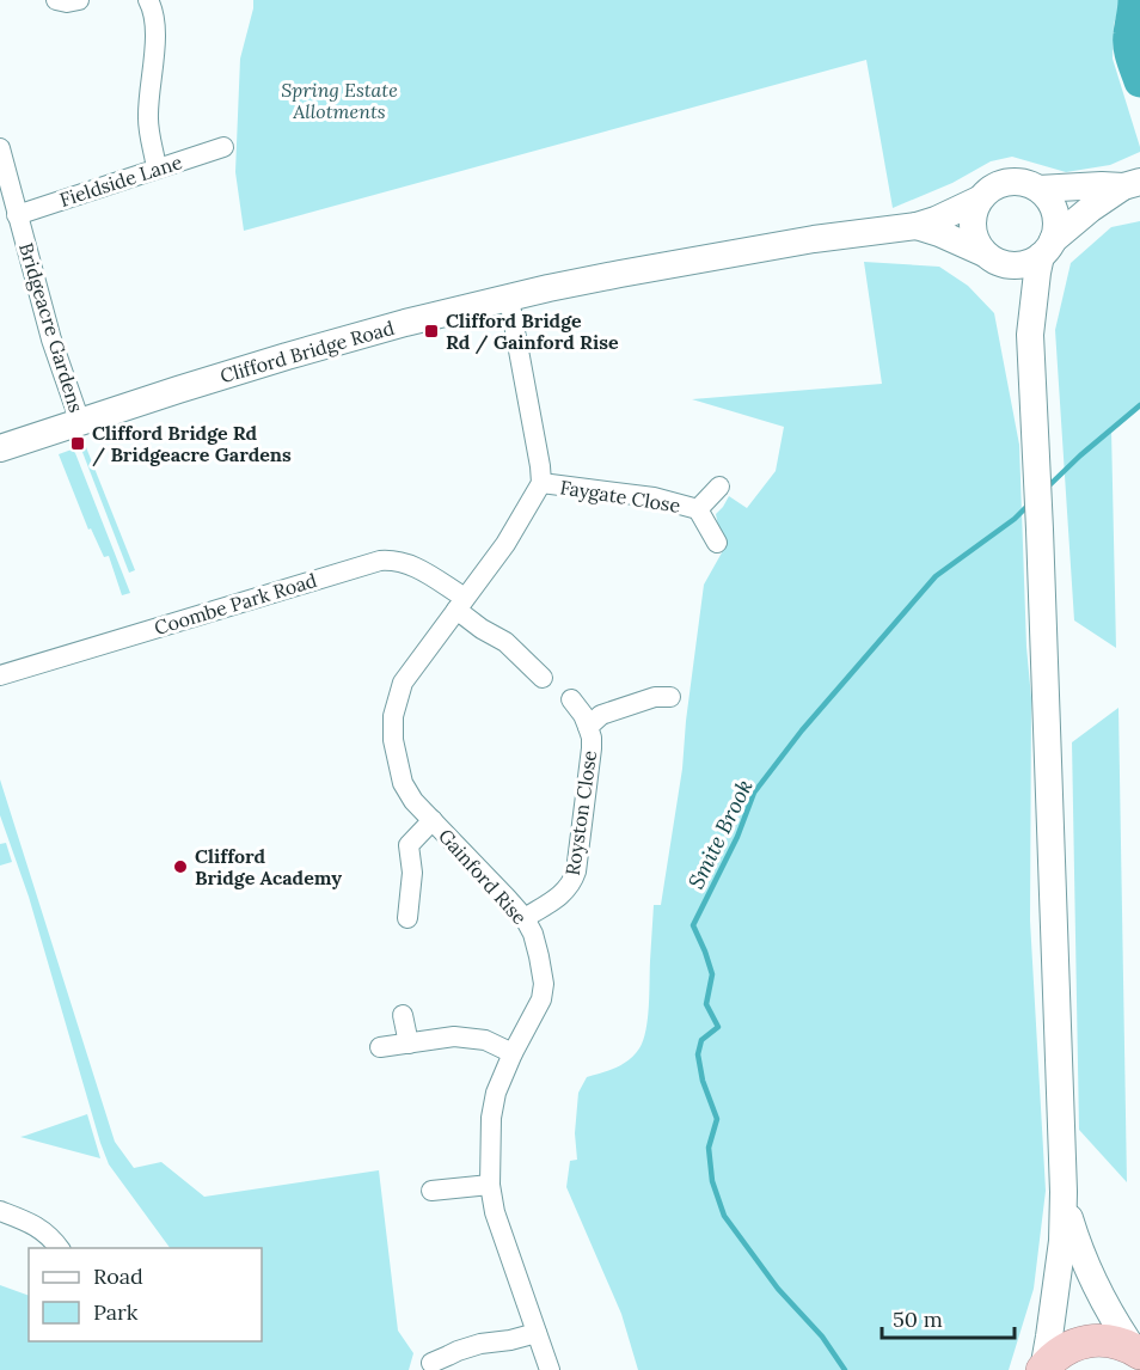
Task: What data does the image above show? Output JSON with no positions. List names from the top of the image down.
{
  "streets": {
    "main road": ["Clifford Bridge Road"],
    "street": [
      "Fieldside Lane",
      "Bridgeacre Gardens",
      "Faygate Close",
      "Coombe Park Road",
      "Royston Close",
      "Gainford Rise"
    ]
  },
  "crossings": [
    ["Fieldside Lane", "Bridgeacre Gardens"],
    ["Bridgeacre Gardens", "Clifford Bridge Road"],
    ["Faygate Close", "Gainford Rise"],
    ["Coombe Park Road", "Gainford Rise"],
    ["Royston Close", "Gainford Rise"]
  ],
  "water": ["Smite Brook"],
  "parks": ["Spring Estate Allotments"],
  "places": {
    "transit": ["Clifford Bridge Rd / Gainford Rise", "Clifford Bridge Rd / Bridgeacre Gardens"],
    "other": ["Clifford Bridge Academy"]
  },
  "legend": ["Road", "Park"],
  "scale_bar": "50 m"
}
